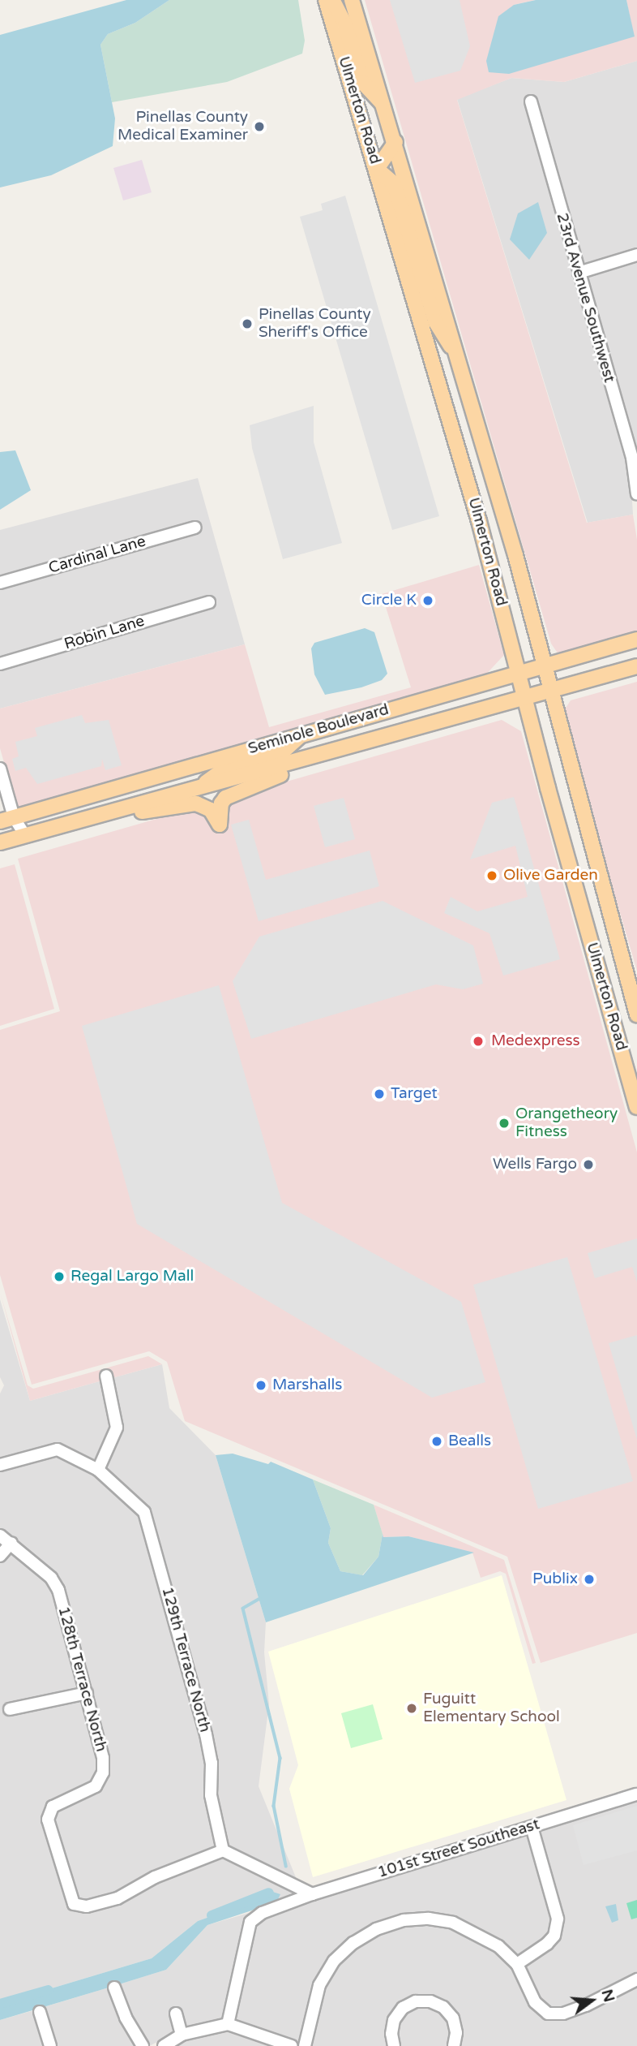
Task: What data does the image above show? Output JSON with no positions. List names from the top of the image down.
{
  "streets": {
    "main road": ["Ulmerton Road", "Seminole Boulevard"],
    "street": [
      "23rd Avenue Southwest",
      "Cardinal Lane",
      "Robin Lane",
      "129th Terrace North",
      "128th Terrace North",
      "101st Street Southeast"
    ]
  },
  "crossings": [
    ["Ulmerton Road", "Seminole Boulevard"],
    ["129th Terrace North", "128th Terrace North"]
  ],
  "places": [
    "Pinellas County Medical Examiner",
    "Pinellas County Sheriff's Office",
    "Circle K",
    "Olive Garden",
    "Medexpress",
    "Target",
    "Orangetheory Fitness",
    "Wells Fargo",
    "Regal Largo Mall",
    "Marshalls",
    "Bealls",
    "Publix",
    "Fuguitt Elementary School"
  ],
  "north": "right"
}
